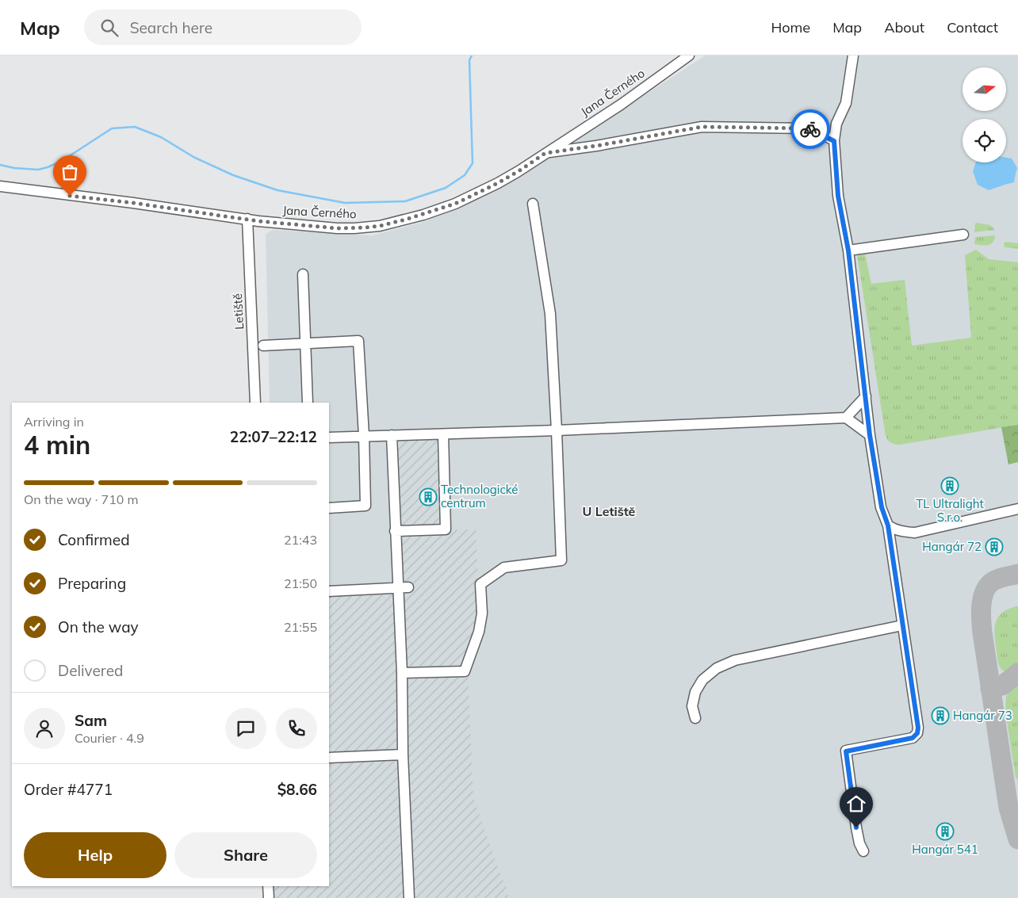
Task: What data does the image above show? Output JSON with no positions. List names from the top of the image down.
{
  "streets": {
    "street": ["Jana Černého", "Letiště"]
  },
  "crossings": [
    ["Jana Černého", "Letiště"]
  ],
  "districts": ["U Letiště"],
  "places": {
    "building": [
      "TL Ultralight S.r.o.",
      "Technologické centrum",
      "Hangár 72",
      "Hangár 73",
      "Hangár 541"
    ]
  },
  "north": "right",
  "page": {
    "header": "Map",
    "search": "Search here",
    "nav": [
      "Home",
      "Map",
      "About",
      "Contact"
    ],
    "heading": ["4 min", "Arriving in", "22:07–22:12"],
    "panel": [
      "Sam",
      "Courier · 4.9",
      "Order #4771",
      "$8.66"
    ],
    "bar": "On the way · 710 m",
    "list": [
      ["Confirmed", "21:43"],
      ["Preparing", "21:50"],
      ["On the way", "21:55"],
      "Delivered"
    ],
    "buttons": ["Help", "Share"]
  }
}
